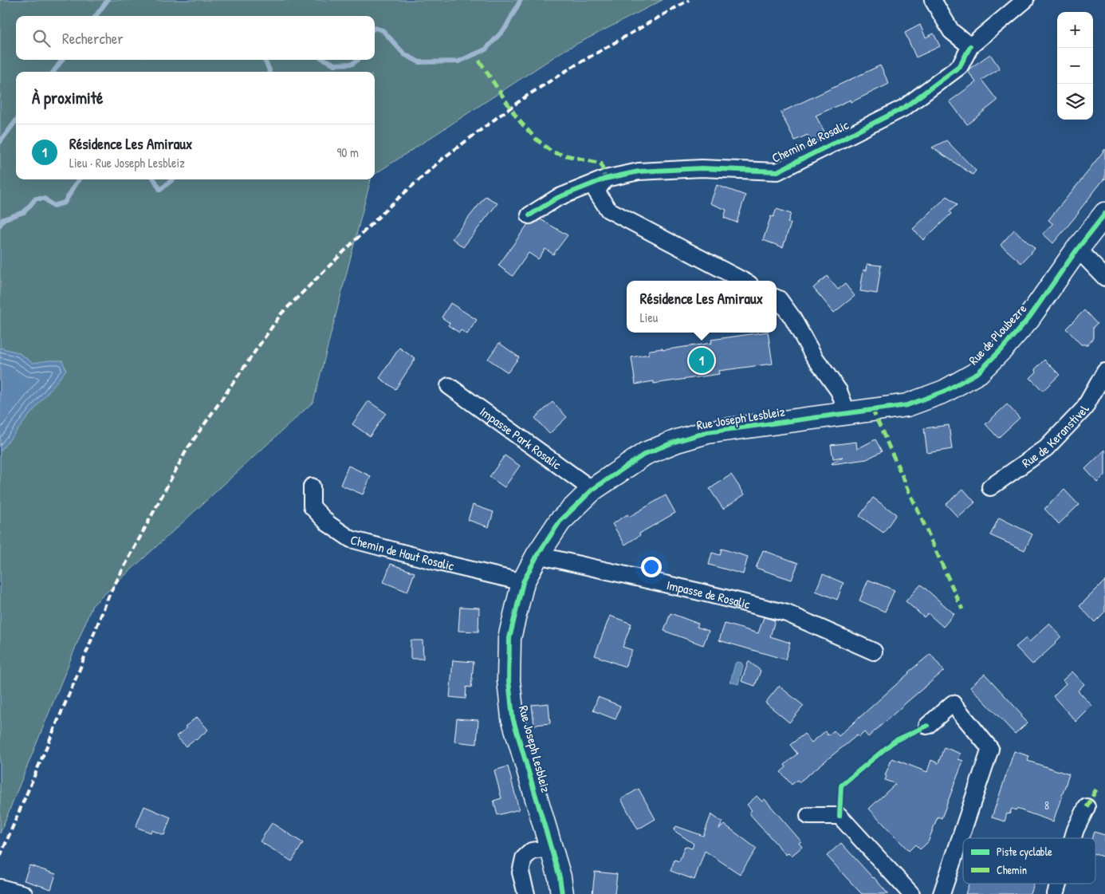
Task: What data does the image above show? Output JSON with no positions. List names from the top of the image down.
{
  "streets": {
    "main road": ["Rue de Ploubezre", "Rue Joseph Lesbleiz"],
    "street": [
      "Chemin de Rosalic",
      "Rue de Keranstivel",
      "Impasse Park Rosalic",
      "Chemin de Haut Rosalic",
      "Impasse de Rosalic"
    ]
  },
  "crossings": [
    ["Rue de Ploubezre", "Rue Joseph Lesbleiz"],
    ["Rue Joseph Lesbleiz", "Impasse Park Rosalic"],
    ["Rue Joseph Lesbleiz", "Chemin de Haut Rosalic"],
    ["Rue Joseph Lesbleiz", "Impasse de Rosalic"]
  ],
  "house_numbers": ["8"],
  "legend": ["Piste cyclable", "Chemin"],
  "page": {
    "map_buttons": ["+", "−"],
    "search": "Rechercher",
    "heading": "À proximité",
    "list": [
      {
        "mark": "1",
        "name": "Résidence Les Amiraux",
        "note": "Lieu · Rue Joseph Lesbleiz",
        "value": "90 m"
      }
    ],
    "popup": ["Résidence Les Amiraux", "Lieu"],
    "pins": "1"
  }
}
